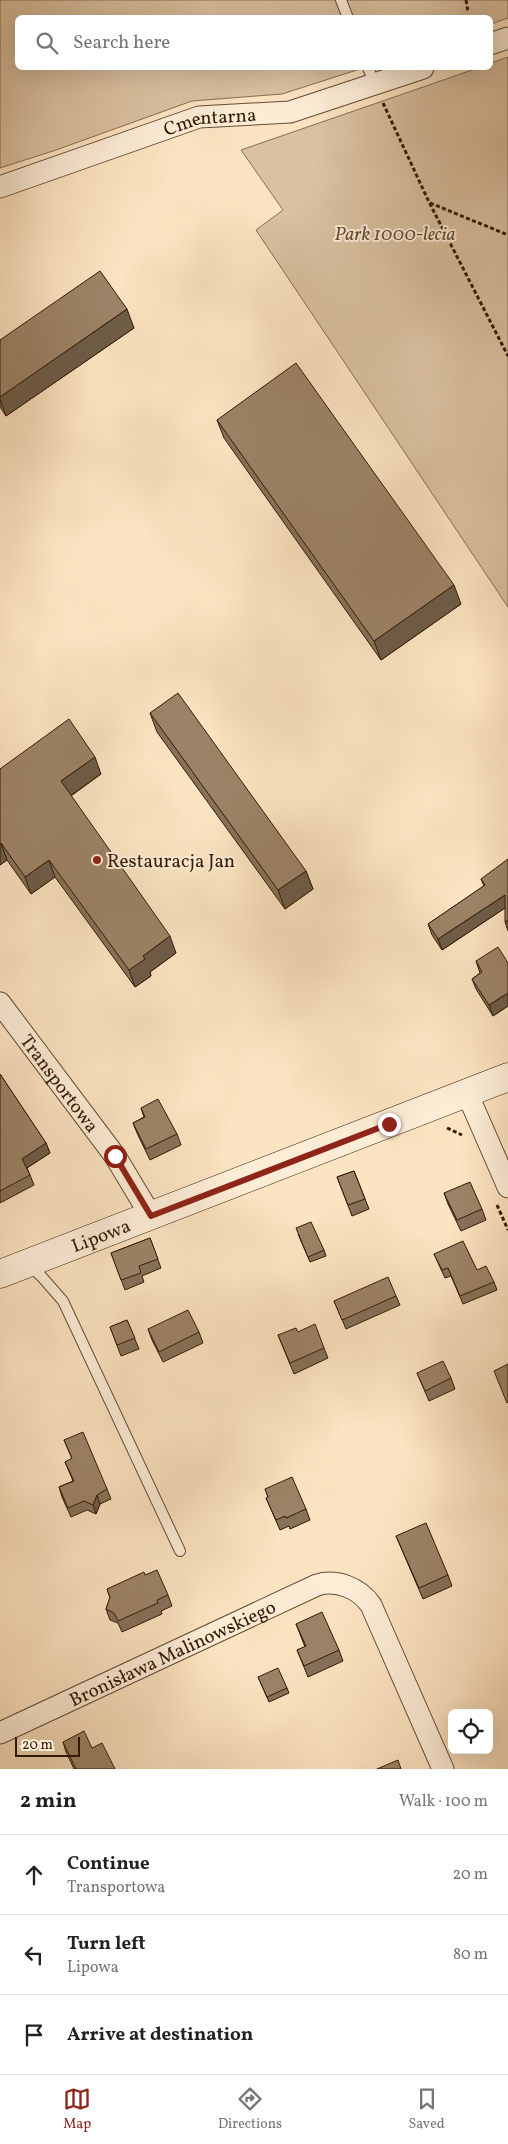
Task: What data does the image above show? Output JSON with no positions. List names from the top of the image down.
{
  "streets": {
    "main road": ["Lipowa"],
    "street": ["Cmentarna", "Transportowa", "Bronisława Malinowskiego"]
  },
  "crossings": [
    ["Transportowa", "Lipowa"]
  ],
  "parks": ["Park 1000-lecia"],
  "places": ["Restauracja Jan"],
  "scale_bar": "20 m",
  "page": {
    "search": "Search here",
    "scale": "20 m",
    "heading": ["2 min", "Walk · 100 m"],
    "list": [
      ["Continue", "Transportowa", "20 m"],
      ["Turn left", "Lipowa", "80 m"],
      "Arrive at destination"
    ],
    "nav": ["Map", "Directions", "Saved"]
  }
}
